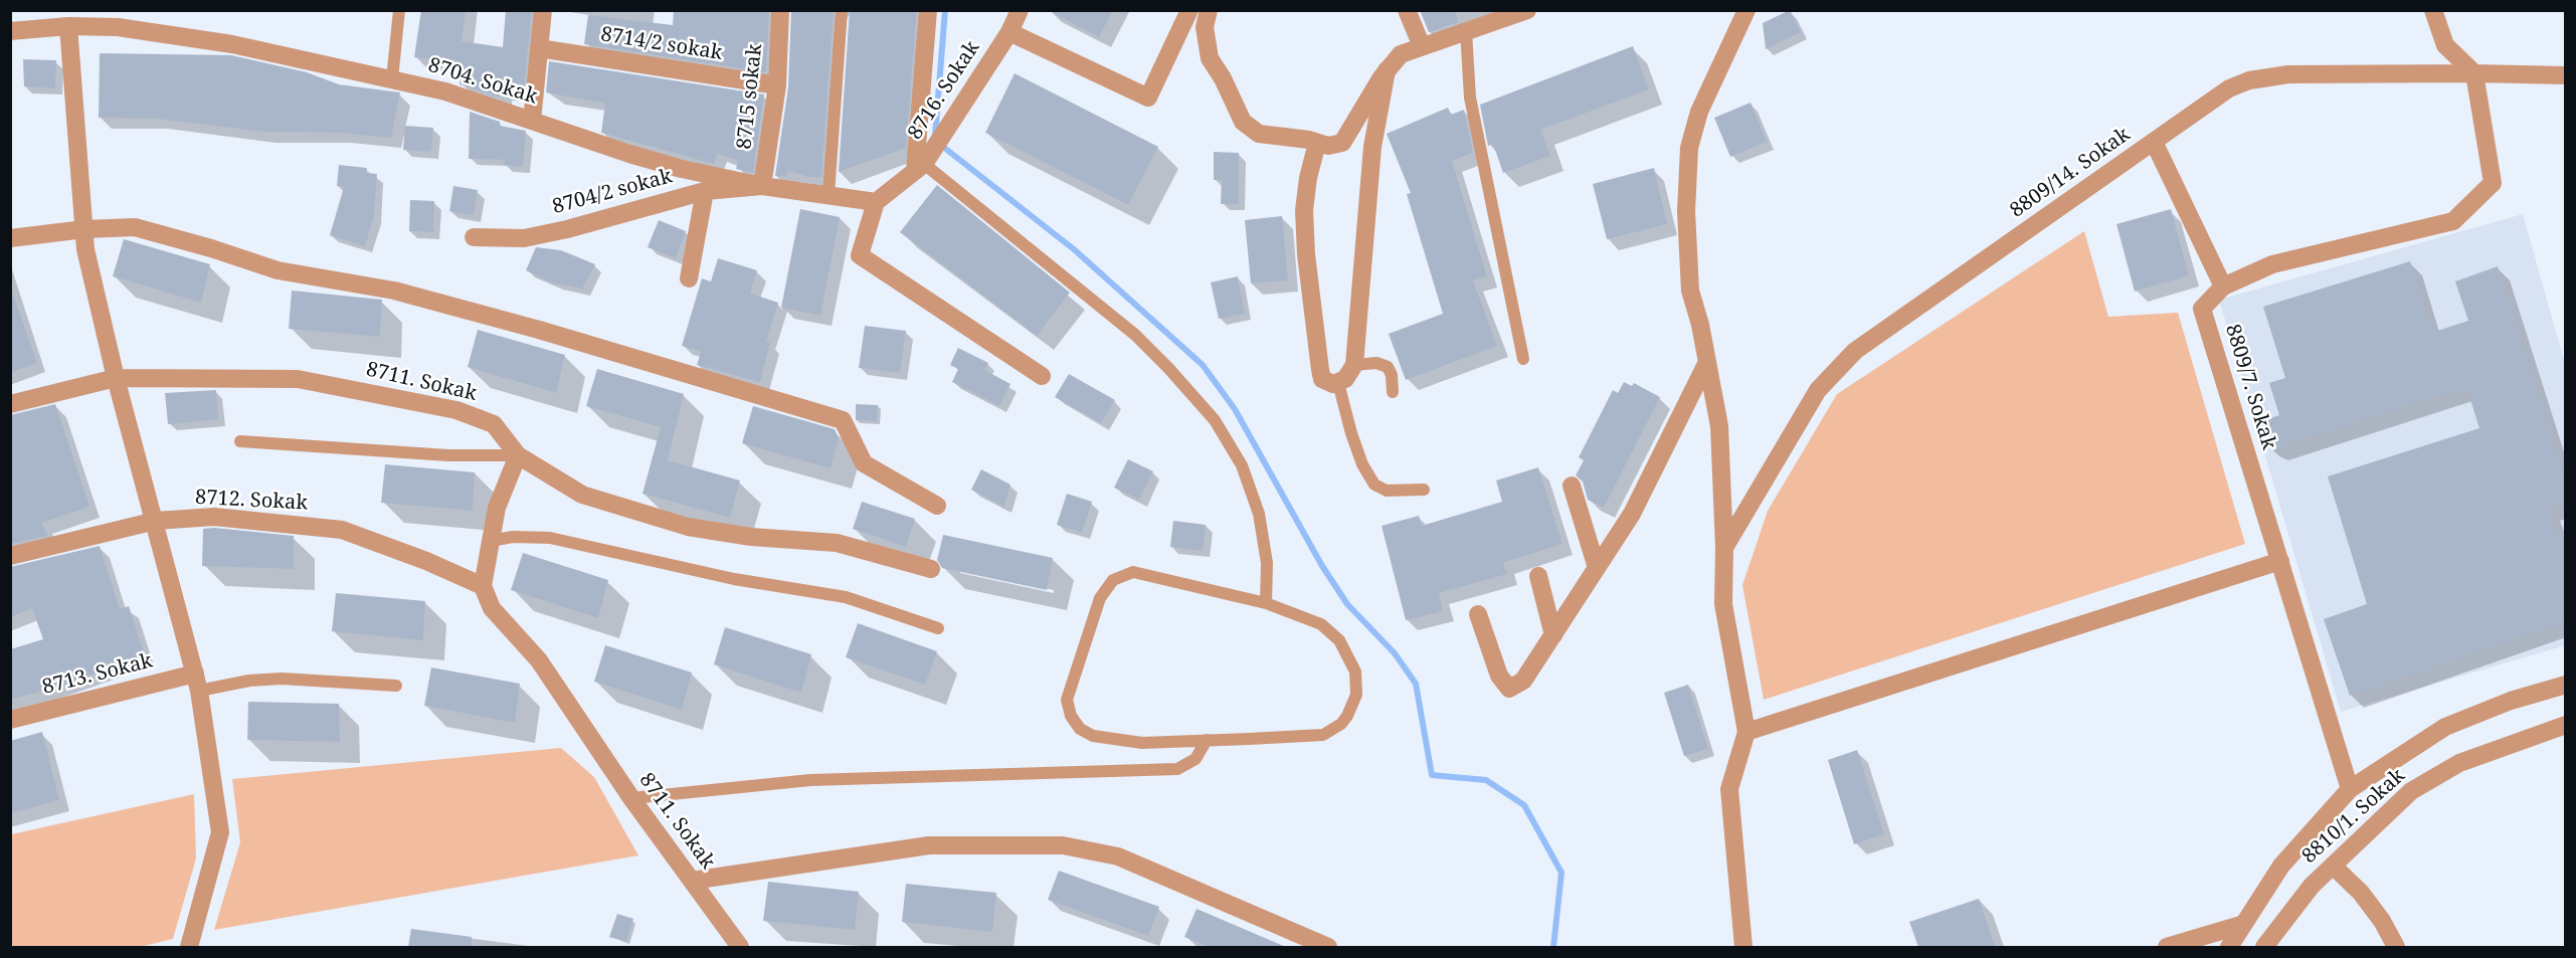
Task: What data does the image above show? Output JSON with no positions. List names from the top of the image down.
{
  "streets": {
    "street": [
      "8714/2 sokak",
      "8704. Sokak",
      "8716. Sokak",
      "8715 sokak",
      "8809/14. Sokak",
      "8704/2 sokak",
      "8711. Sokak",
      "8809/7. Sokak",
      "8712. Sokak",
      "8713. Sokak",
      "8810/1. Sokak"
    ]
  },
  "crossings": [
    ["8714/2 sokak", "8715 sokak"],
    ["8704. Sokak", "8715 sokak"],
    ["8704. Sokak", "8704/2 sokak"],
    ["8715 sokak", "8704/2 sokak"],
    ["8809/14. Sokak", "8809/7. Sokak"],
    ["8711. Sokak", "8712. Sokak"],
    ["8809/7. Sokak", "8810/1. Sokak"]
  ]
}
